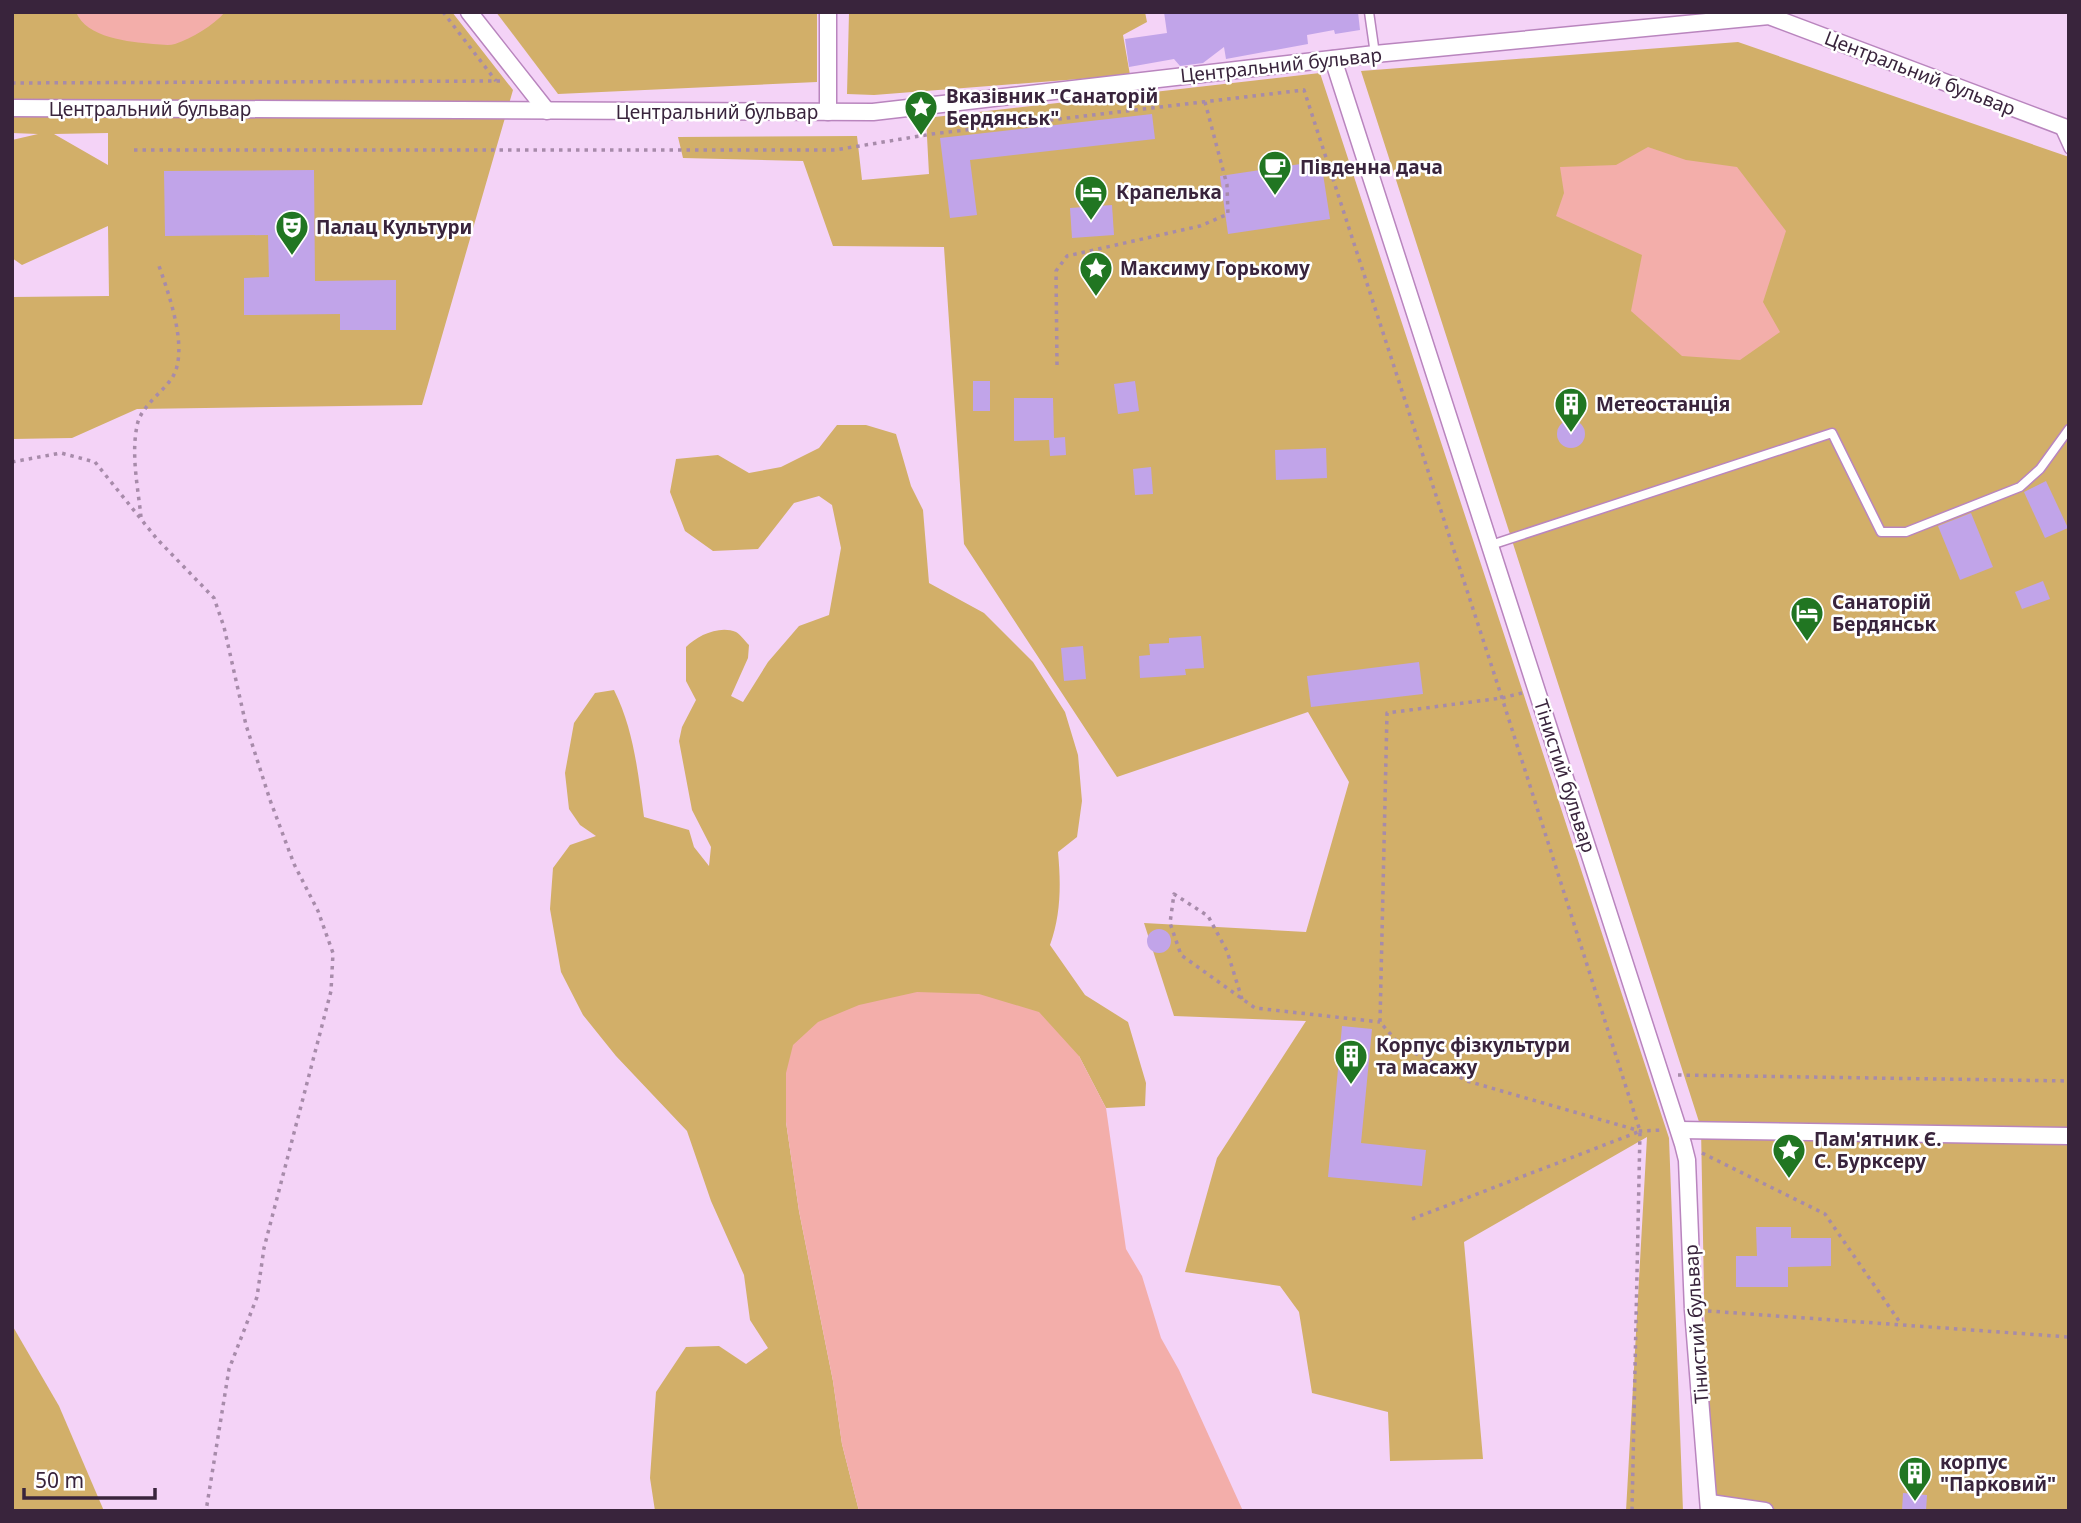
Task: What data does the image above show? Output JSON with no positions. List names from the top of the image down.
{
  "streets": {
    "street": ["Центральний бульвар", "Тінистий бульвар"]
  },
  "crossings": [
    ["Центральний бульвар", "Тінистий бульвар"]
  ],
  "places": {
    "place": ["Вказівник \"Санаторій Бердянськ\"", "Максиму Горькому", "Пам'ятник Є. С. Бурксеру"],
    "cafe": ["Південна дача"],
    "hotel": ["Крапелька", "Санаторій Бердянськ"],
    "theatre": ["Палац Культури"],
    "building": ["Метеостанція", "Корпус фізкультури та масажу", "корпус \"Парковий\""]
  },
  "scale_bar": "50 m"
}
